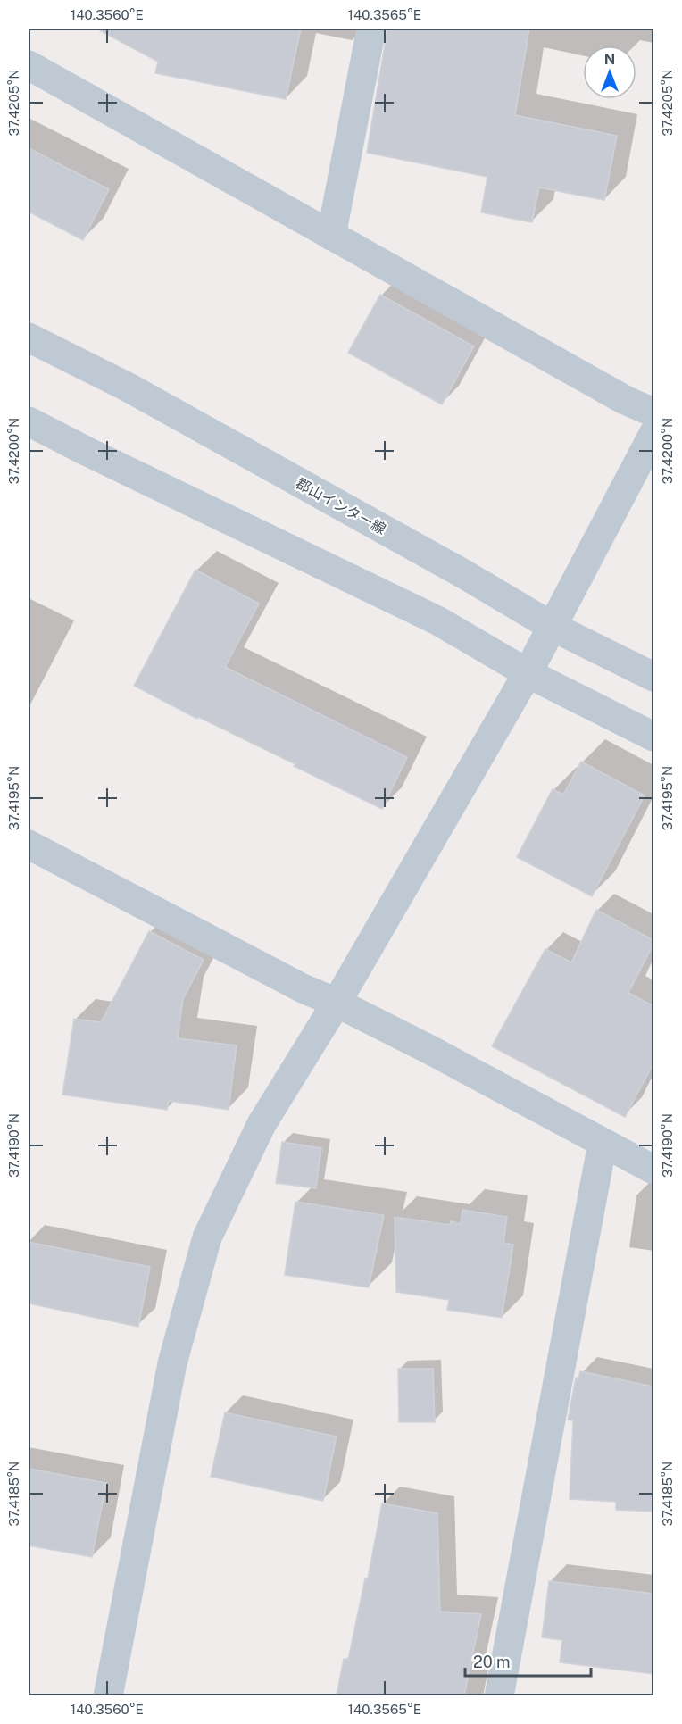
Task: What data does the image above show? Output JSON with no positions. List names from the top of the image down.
{
  "streets": {
    "street": ["郡山インター線"]
  },
  "scale_bar": "20 m",
  "north": "top",
  "coordinates": [
    "140.3560°E",
    "140.3565°E",
    "37.4205°N",
    "37.4200°N",
    "37.4195°N",
    "37.4190°N",
    "37.4185°N"
  ]
}
